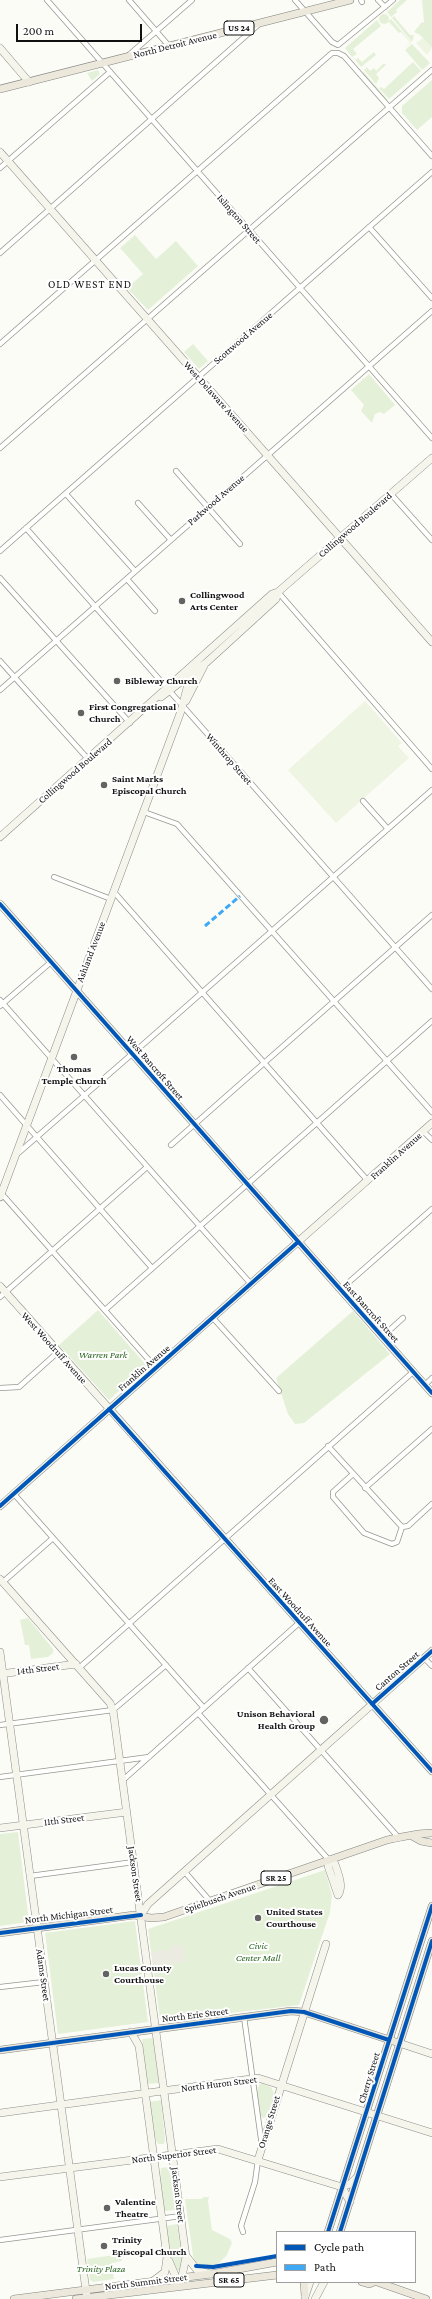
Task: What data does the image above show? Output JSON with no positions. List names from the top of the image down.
{
  "streets": {
    "main road": [
      "US 24",
      "North Detroit Avenue",
      "SR 25",
      "Spielbusch Avenue",
      "North Michigan Street",
      "North Erie Street",
      "Cherry Street",
      "SR 65",
      "North Summit Street"
    ],
    "street": [
      "Islington Street",
      "Scottwood Avenue",
      "West Delaware Avenue",
      "Parkwood Avenue",
      "Collingwood Boulevard",
      "Winthrop Street",
      "Ashland Avenue",
      "West Bancroft Street",
      "Franklin Avenue",
      "East Bancroft Street",
      "West Woodruff Avenue",
      "East Woodruff Avenue",
      "14th Street",
      "Canton Street",
      "11th Street",
      "Jackson Street",
      "Adams Street",
      "North Huron Street",
      "Orange Street",
      "North Superior Street"
    ]
  },
  "crossings": [
    ["North Detroit Avenue", "Islington Street"],
    ["Islington Street", "Scottwood Avenue"],
    ["Islington Street", "Parkwood Avenue"],
    ["Scottwood Avenue", "West Delaware Avenue"],
    ["Scottwood Avenue", "Winthrop Street"],
    ["West Delaware Avenue", "Parkwood Avenue"],
    ["West Delaware Avenue", "Collingwood Boulevard"],
    ["Parkwood Avenue", "Winthrop Street"],
    ["Collingwood Boulevard", "Winthrop Street"],
    ["Collingwood Boulevard", "Ashland Avenue"],
    ["Winthrop Street", "Ashland Avenue"],
    ["Ashland Avenue", "West Bancroft Street"],
    ["West Bancroft Street", "Franklin Avenue"],
    ["West Bancroft Street", "East Bancroft Street"],
    ["Franklin Avenue", "East Bancroft Street"],
    ["Franklin Avenue", "West Woodruff Avenue"],
    ["Franklin Avenue", "East Woodruff Avenue"],
    ["West Woodruff Avenue", "East Woodruff Avenue"],
    ["East Woodruff Avenue", "Canton Street"],
    ["14th Street", "Jackson Street"],
    ["14th Street", "Adams Street"],
    ["Canton Street", "Jackson Street"],
    ["Canton Street", "Spielbusch Avenue"],
    ["Canton Street", "North Michigan Street"],
    ["11th Street", "Jackson Street"],
    ["11th Street", "Adams Street"],
    ["Jackson Street", "Spielbusch Avenue"],
    ["Jackson Street", "North Michigan Street"],
    ["Jackson Street", "North Erie Street"],
    ["Jackson Street", "North Huron Street"],
    ["Jackson Street", "North Superior Street"],
    ["Jackson Street", "North Summit Street"],
    ["Spielbusch Avenue", "North Michigan Street"],
    ["North Michigan Street", "Adams Street"],
    ["Adams Street", "North Erie Street"],
    ["Adams Street", "North Huron Street"],
    ["Adams Street", "North Superior Street"],
    ["Adams Street", "North Summit Street"],
    ["North Erie Street", "Cherry Street"],
    ["North Erie Street", "Orange Street"],
    ["Cherry Street", "North Huron Street"],
    ["Cherry Street", "North Superior Street"],
    ["North Huron Street", "Orange Street"],
    ["Orange Street", "North Superior Street"]
  ],
  "districts": ["OLD WEST END"],
  "parks": ["Warren Park", "Civic Center Mall", "Trinity Plaza"],
  "places": [
    "Collingwood Arts Center",
    "Bibleway Church",
    "First Congregational Church",
    "Saint Marks Episcopal Church",
    "Thomas Temple Church",
    "Unison Behavioral Health Group",
    "United States Courthouse",
    "Lucas County Courthouse",
    "Valentine Theatre",
    "Trinity Episcopal Church"
  ],
  "legend": ["Cycle path", "Path"],
  "scale_bar": "200 m"
}
